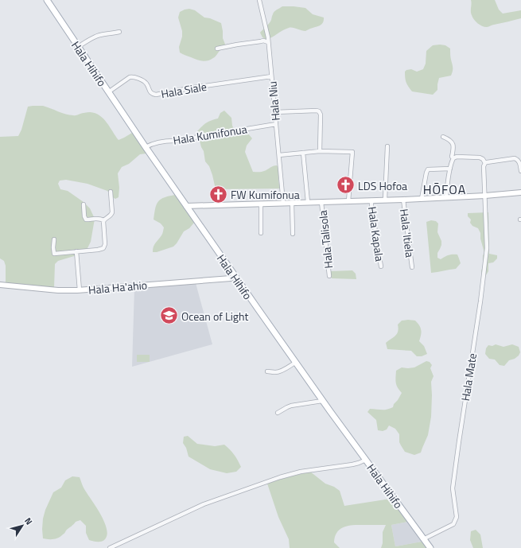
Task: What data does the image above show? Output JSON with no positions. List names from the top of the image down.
{
  "streets": {
    "main road": ["Hala Hihifo"],
    "street": [
      "Hala Siale",
      "Hala Niu",
      "Hala Kumifonua",
      "Hala 'Itiela",
      "Hala Kapala",
      "Hala Talisola",
      "Hala Ha'ahio",
      "Hala Mate"
    ]
  },
  "crossings": [
    ["Hala Hihifo", "Hala Siale"],
    ["Hala Hihifo", "Hala Kumifonua"],
    ["Hala Hihifo", "Hala Ha'ahio"],
    ["Hala Hihifo", "Hala Mate"],
    ["Hala Siale", "Hala Niu"],
    ["Hala Niu", "Hala Kumifonua"]
  ],
  "districts": ["HŌFOA"],
  "places": {
    "church": ["LDS Hofoa", "FW Kumifonua"],
    "school or university": ["Ocean of Light"]
  },
  "north": "top right"
}
